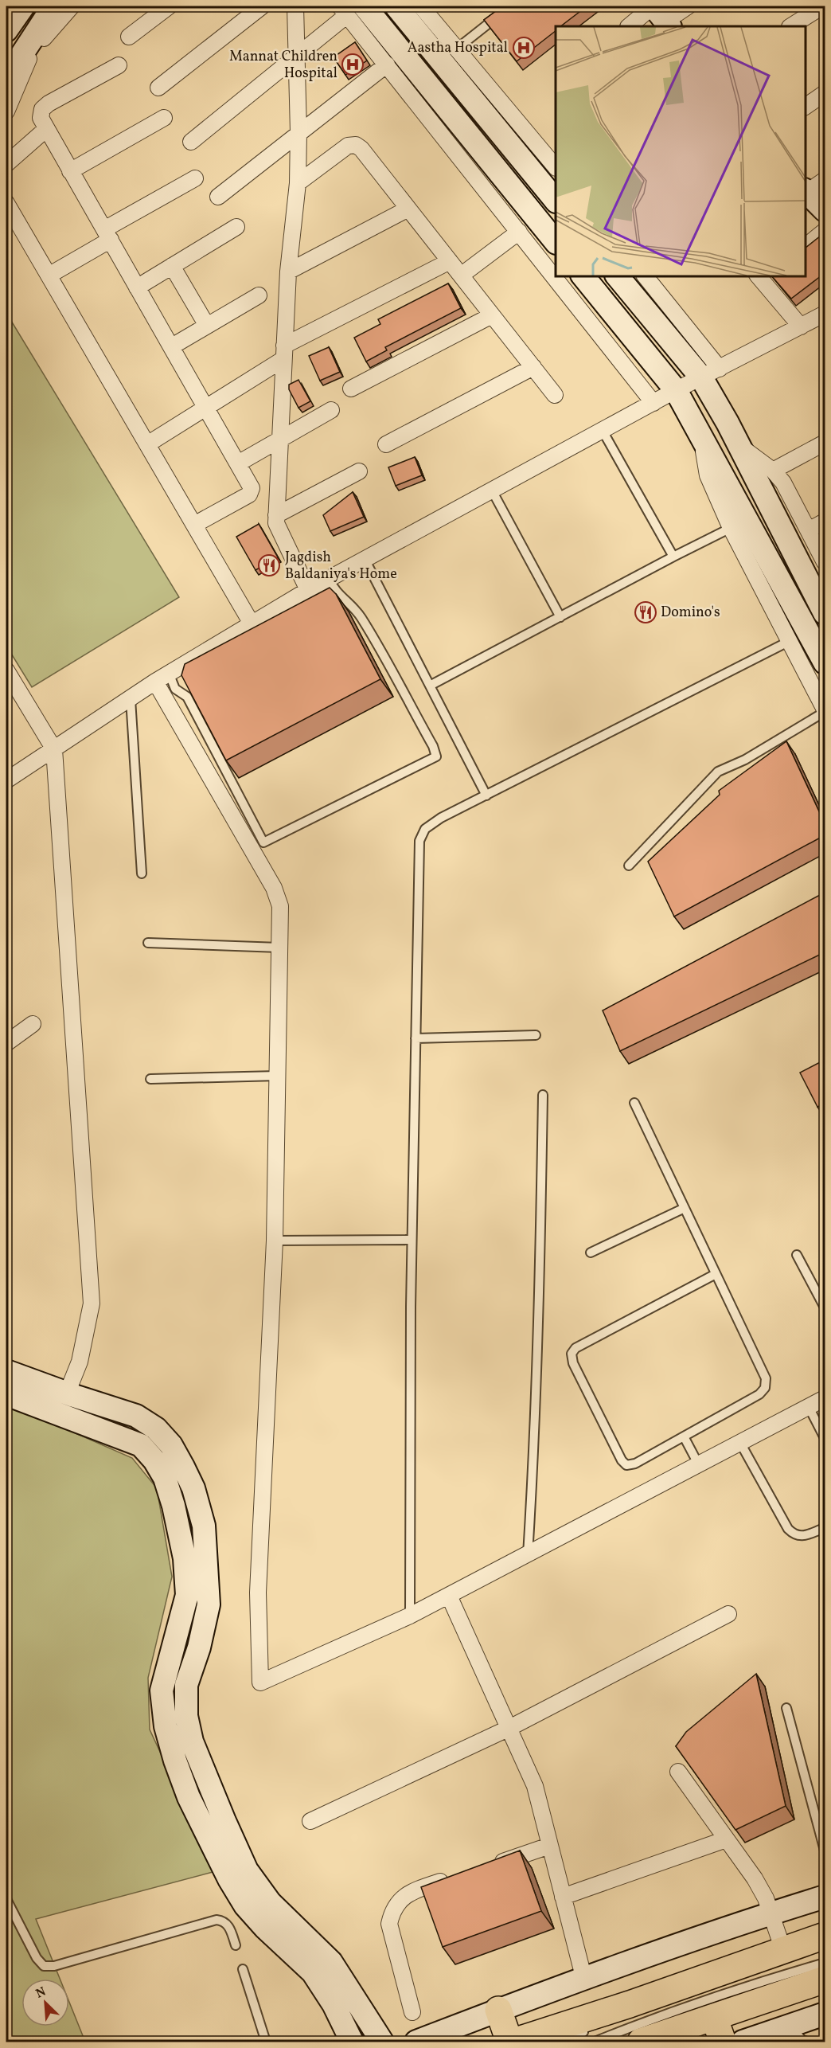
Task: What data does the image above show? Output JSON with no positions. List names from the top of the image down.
{
  "places": {
    "hospital": ["Aastha Hospital", "Mannat Children Hospital"],
    "restaurant": ["Jagdish Baldaniya's Home", "Domino's"]
  },
  "north": "top left"
}
